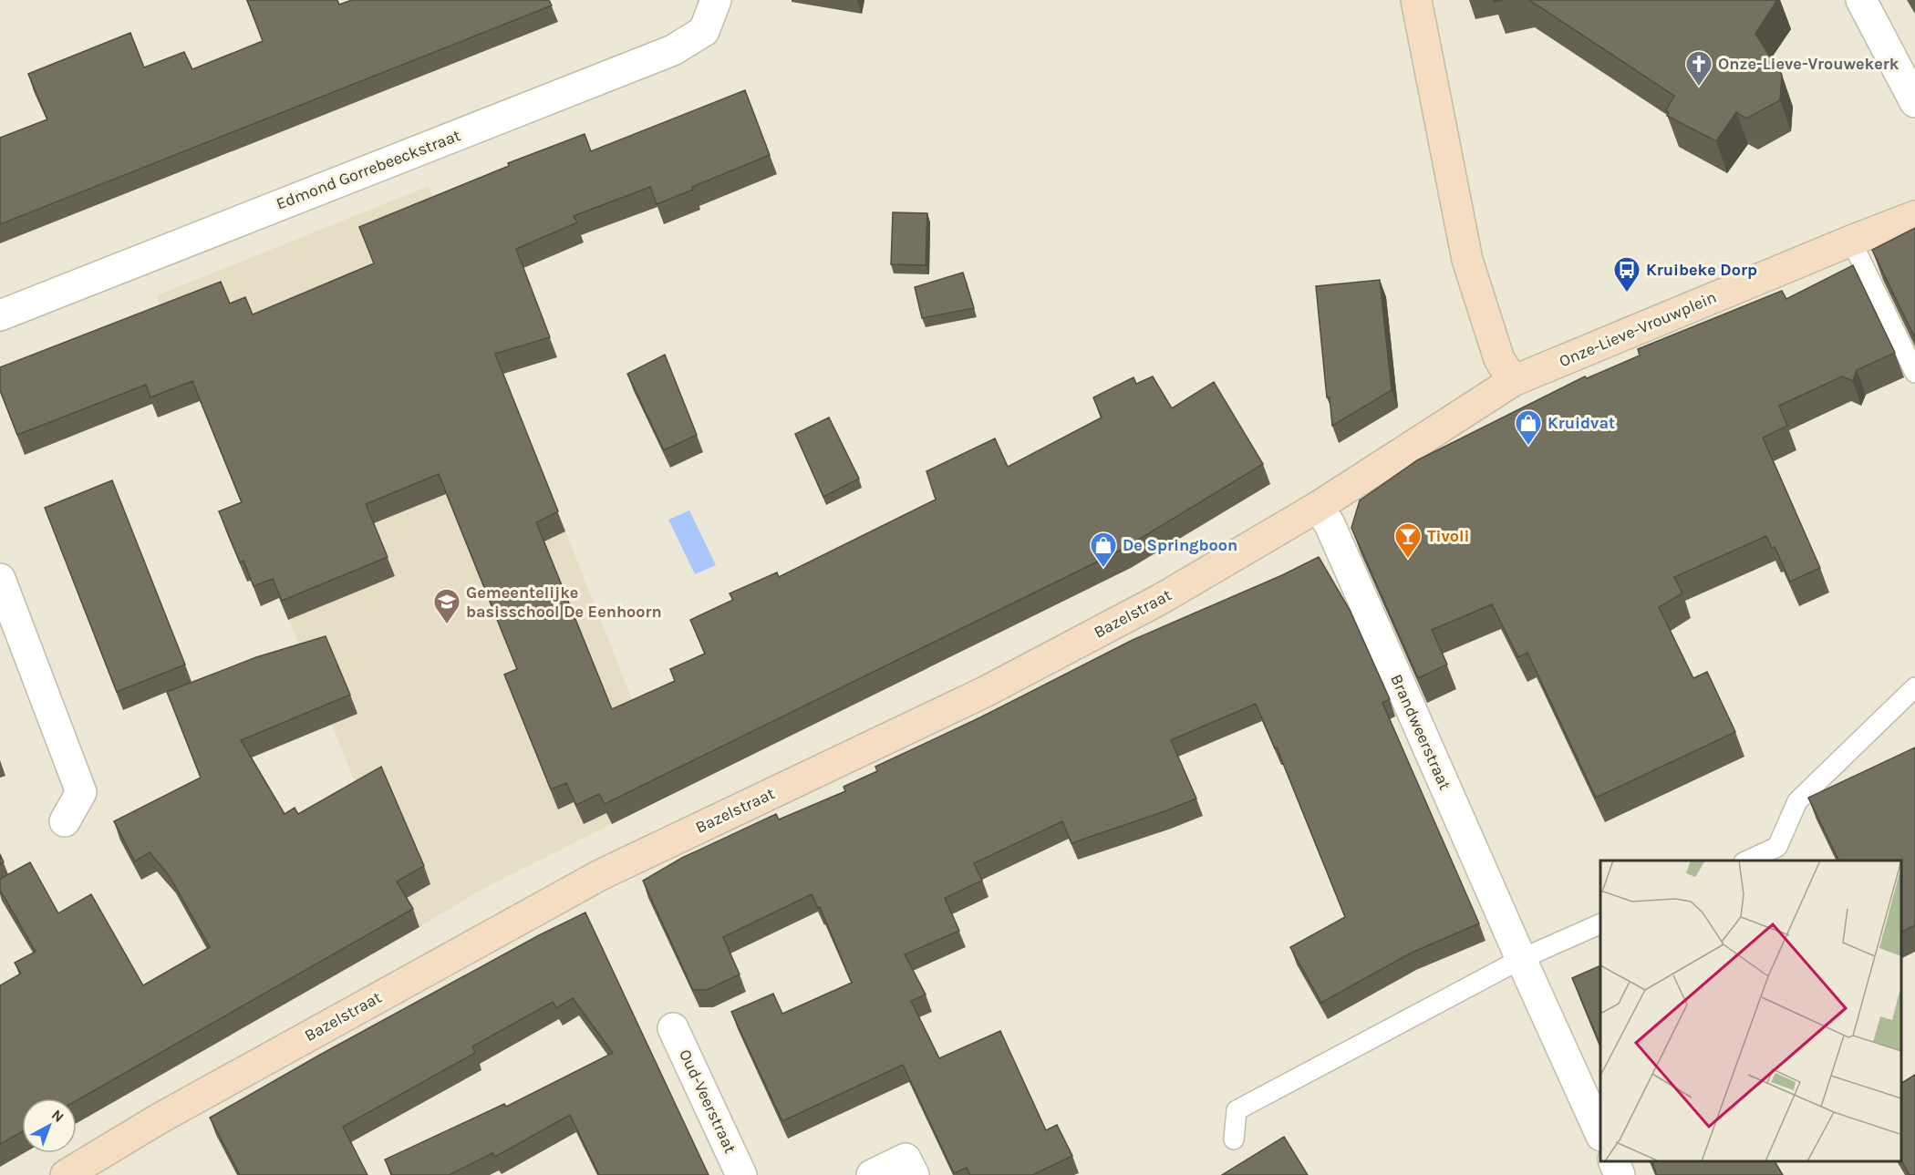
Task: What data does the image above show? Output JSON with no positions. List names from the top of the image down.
{
  "streets": {
    "main road": ["Onze-Lieve-Vrouwplein", "Bazelstraat"],
    "street": ["Edmond Gorrebeeckstraat", "Brandweerstraat", "Oud-Veerstraat"]
  },
  "crossings": [
    ["Onze-Lieve-Vrouwplein", "Bazelstraat"],
    ["Bazelstraat", "Brandweerstraat"]
  ],
  "places": {
    "church": ["Onze-Lieve-Vrouwekerk"],
    "bus stop": ["Kruibeke Dorp"],
    "shop": ["Kruidvat", "De Springboon"],
    "bar": ["Tivoli"],
    "school or university": ["Gemeentelijke basisschool De Eenhoorn"]
  },
  "north": "top right"
}
